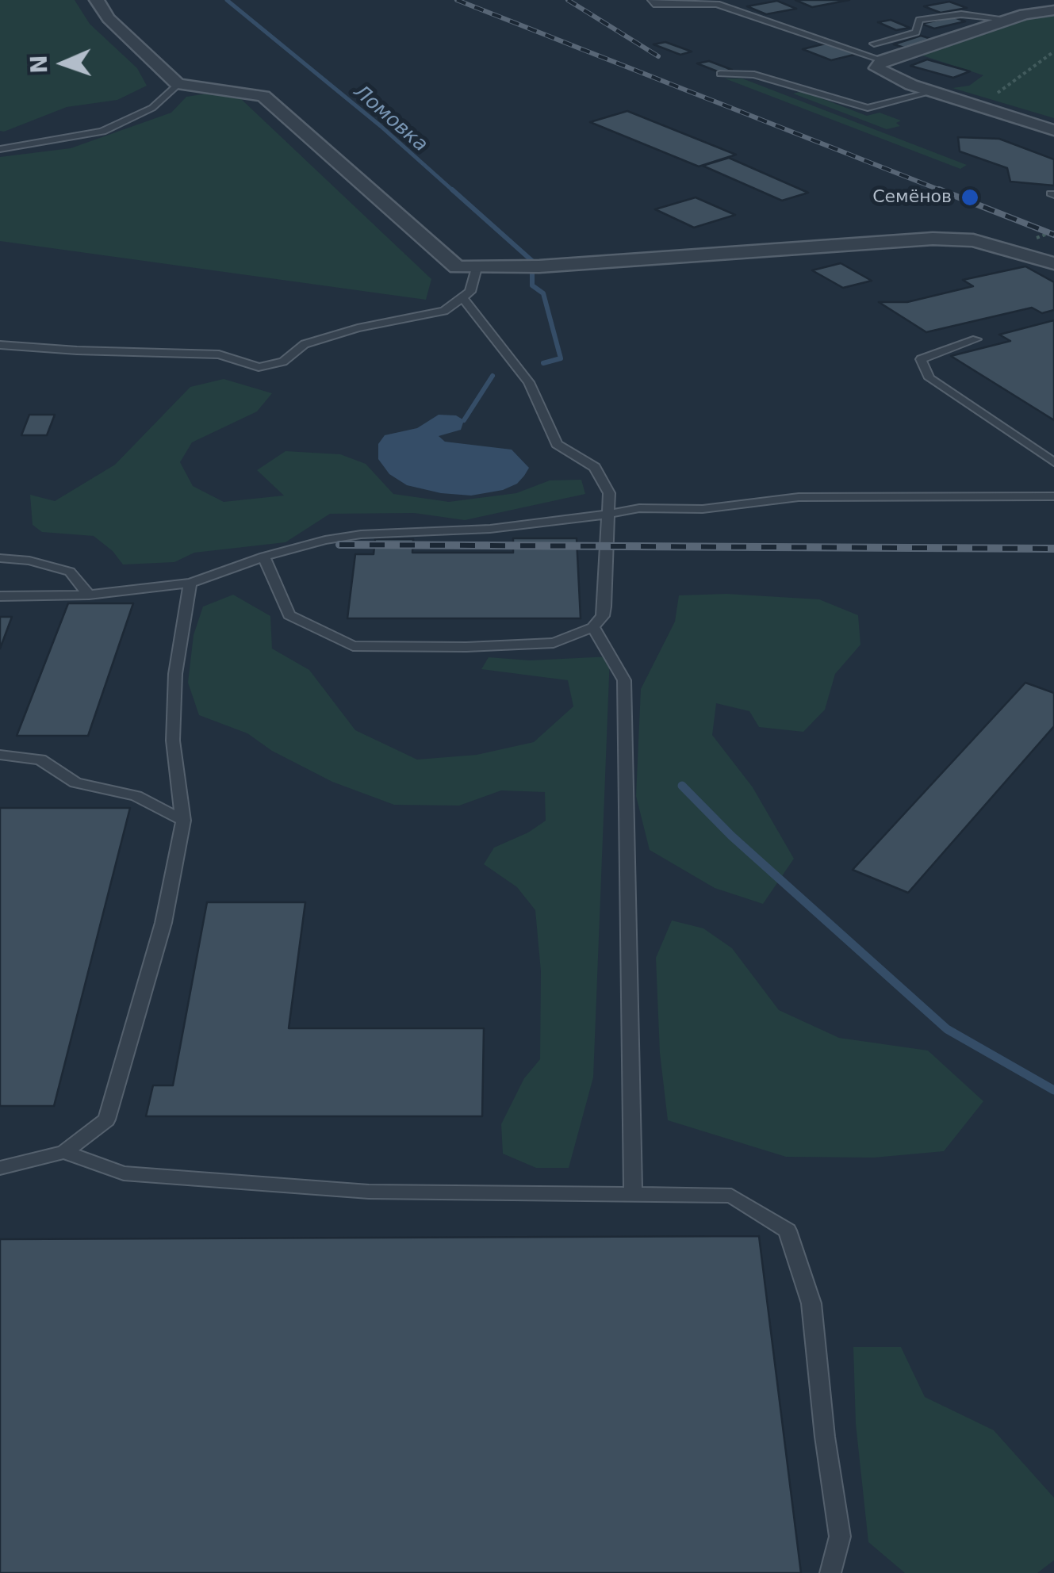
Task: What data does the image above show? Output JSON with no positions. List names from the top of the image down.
{
  "water": ["Ломовка"],
  "places": ["Семёнов"],
  "north": "left"
}
